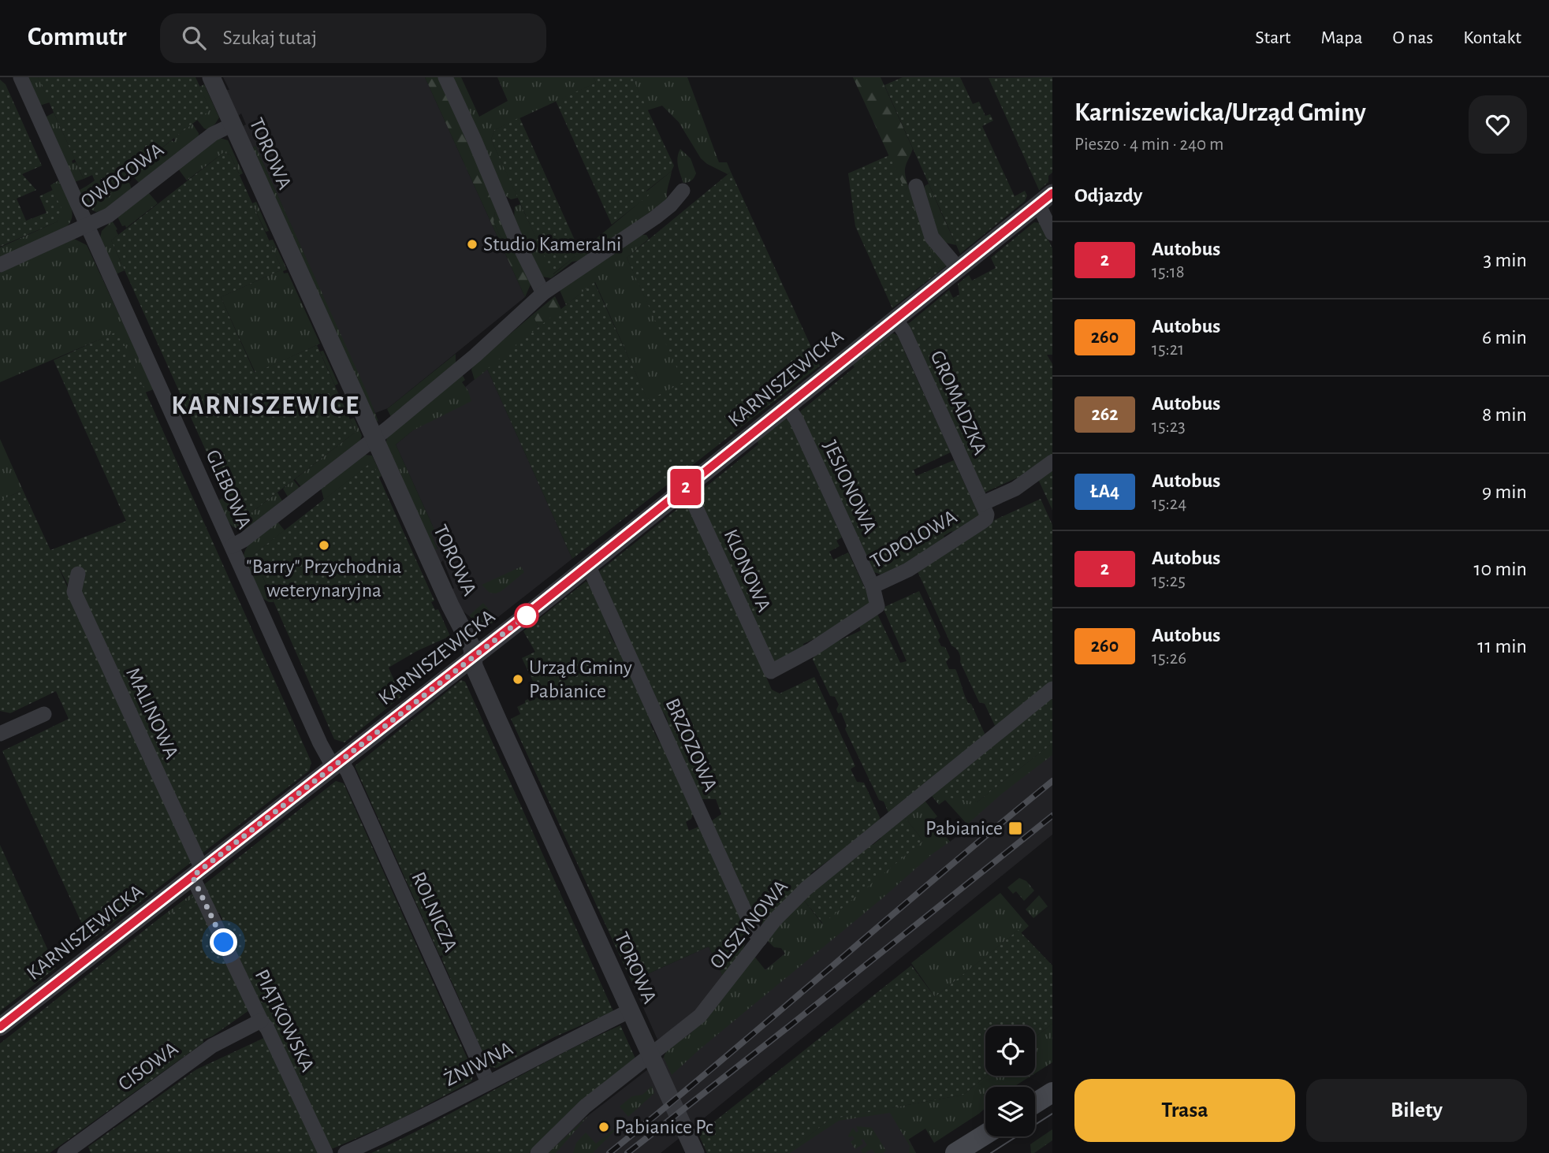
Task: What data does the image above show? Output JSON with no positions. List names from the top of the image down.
{
  "streets": {
    "street": [
      "TOROWA",
      "OWOCOWA",
      "KARNISZEWICKA",
      "GROMADZKA",
      "JESIONOWA",
      "GLEBOWA",
      "TOPOLOWA",
      "KLONOWA",
      "MALINOWA",
      "BRZOZOWA",
      "ROLNICZA",
      "OLSZYNOWA",
      "PIĄTKOWSKA",
      "ŻNIWNA",
      "CISOWA"
    ]
  },
  "crossings": [
    ["TOROWA", "OWOCOWA"],
    ["TOROWA", "KARNISZEWICKA"],
    ["TOROWA", "OLSZYNOWA"],
    ["TOROWA", "ŻNIWNA"],
    ["OWOCOWA", "GLEBOWA"],
    ["KARNISZEWICKA", "GROMADZKA"],
    ["KARNISZEWICKA", "JESIONOWA"],
    ["KARNISZEWICKA", "GLEBOWA"],
    ["KARNISZEWICKA", "KLONOWA"],
    ["KARNISZEWICKA", "MALINOWA"],
    ["KARNISZEWICKA", "BRZOZOWA"],
    ["KARNISZEWICKA", "ROLNICZA"],
    ["KARNISZEWICKA", "PIĄTKOWSKA"],
    ["GROMADZKA", "TOPOLOWA"],
    ["JESIONOWA", "TOPOLOWA"],
    ["GLEBOWA", "ROLNICZA"],
    ["TOPOLOWA", "KLONOWA"],
    ["MALINOWA", "PIĄTKOWSKA"],
    ["BRZOZOWA", "OLSZYNOWA"],
    ["ROLNICZA", "ŻNIWNA"],
    ["PIĄTKOWSKA", "CISOWA"]
  ],
  "districts": ["KARNISZEWICE"],
  "places": {
    "other": [
      "Studio Kameralni",
      "\"Barry\" Przychodnia weterynaryjna",
      "Urząd Gminy Pabianice",
      "Pabianice Pc"
    ],
    "transit": ["Pabianice"]
  },
  "lines": ["bus line 2"],
  "page": {
    "header": "Commutr",
    "search": "Szukaj tutaj",
    "nav": [
      "Start",
      "Mapa",
      "O nas",
      "Kontakt"
    ],
    "on_map": "2",
    "heading": [
      ["Karniszewicka/Urząd Gminy", "Pieszo · 4 min · 240 m"],
      "Odjazdy"
    ],
    "list": [
      {
        "mark": "2",
        "name": "Autobus",
        "note": "15:18",
        "value": "3 min"
      },
      {
        "mark": "260",
        "name": "Autobus",
        "note": "15:21",
        "value": "6 min"
      },
      {
        "mark": "262",
        "name": "Autobus",
        "note": "15:23",
        "value": "8 min"
      },
      {
        "mark": "ŁA4",
        "name": "Autobus",
        "note": "15:24",
        "value": "9 min"
      },
      {
        "mark": "2",
        "name": "Autobus",
        "note": "15:25",
        "value": "10 min"
      },
      {
        "mark": "260",
        "name": "Autobus",
        "note": "15:26",
        "value": "11 min"
      }
    ],
    "buttons": ["Trasa", "Bilety"]
  }
}
